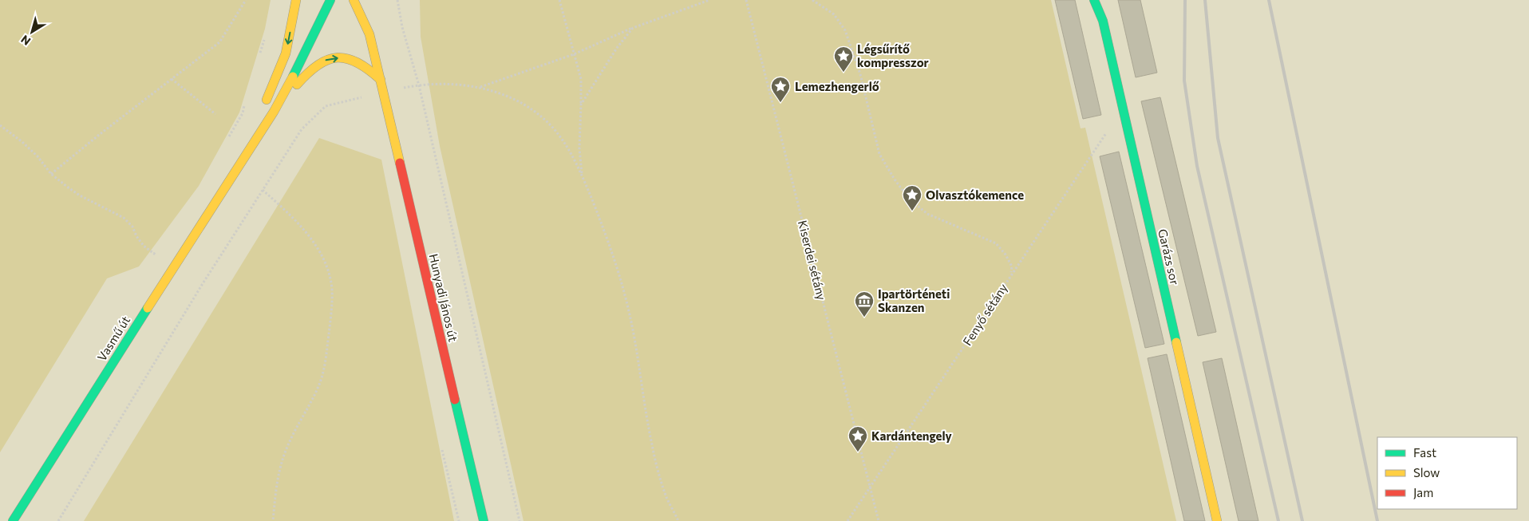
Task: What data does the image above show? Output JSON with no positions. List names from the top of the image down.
{
  "streets": {
    "street": ["Garázs sor", "Hunyadi János út", "Vasmű út"],
    "path": ["Kiserdei sétány", "Fenyő sétány"]
  },
  "crossings": [
    ["Kiserdei sétány", "Fenyő sétány"]
  ],
  "places": {
    "place": [
      "Légsűrítő kompresszor",
      "Lemezhengerlő",
      "Olvasztókemence",
      "Kardántengely"
    ],
    "museum": ["Ipartörténeti Skanzen"]
  },
  "legend": ["Fast", "Slow", "Jam"],
  "north": "bottom left"
}
